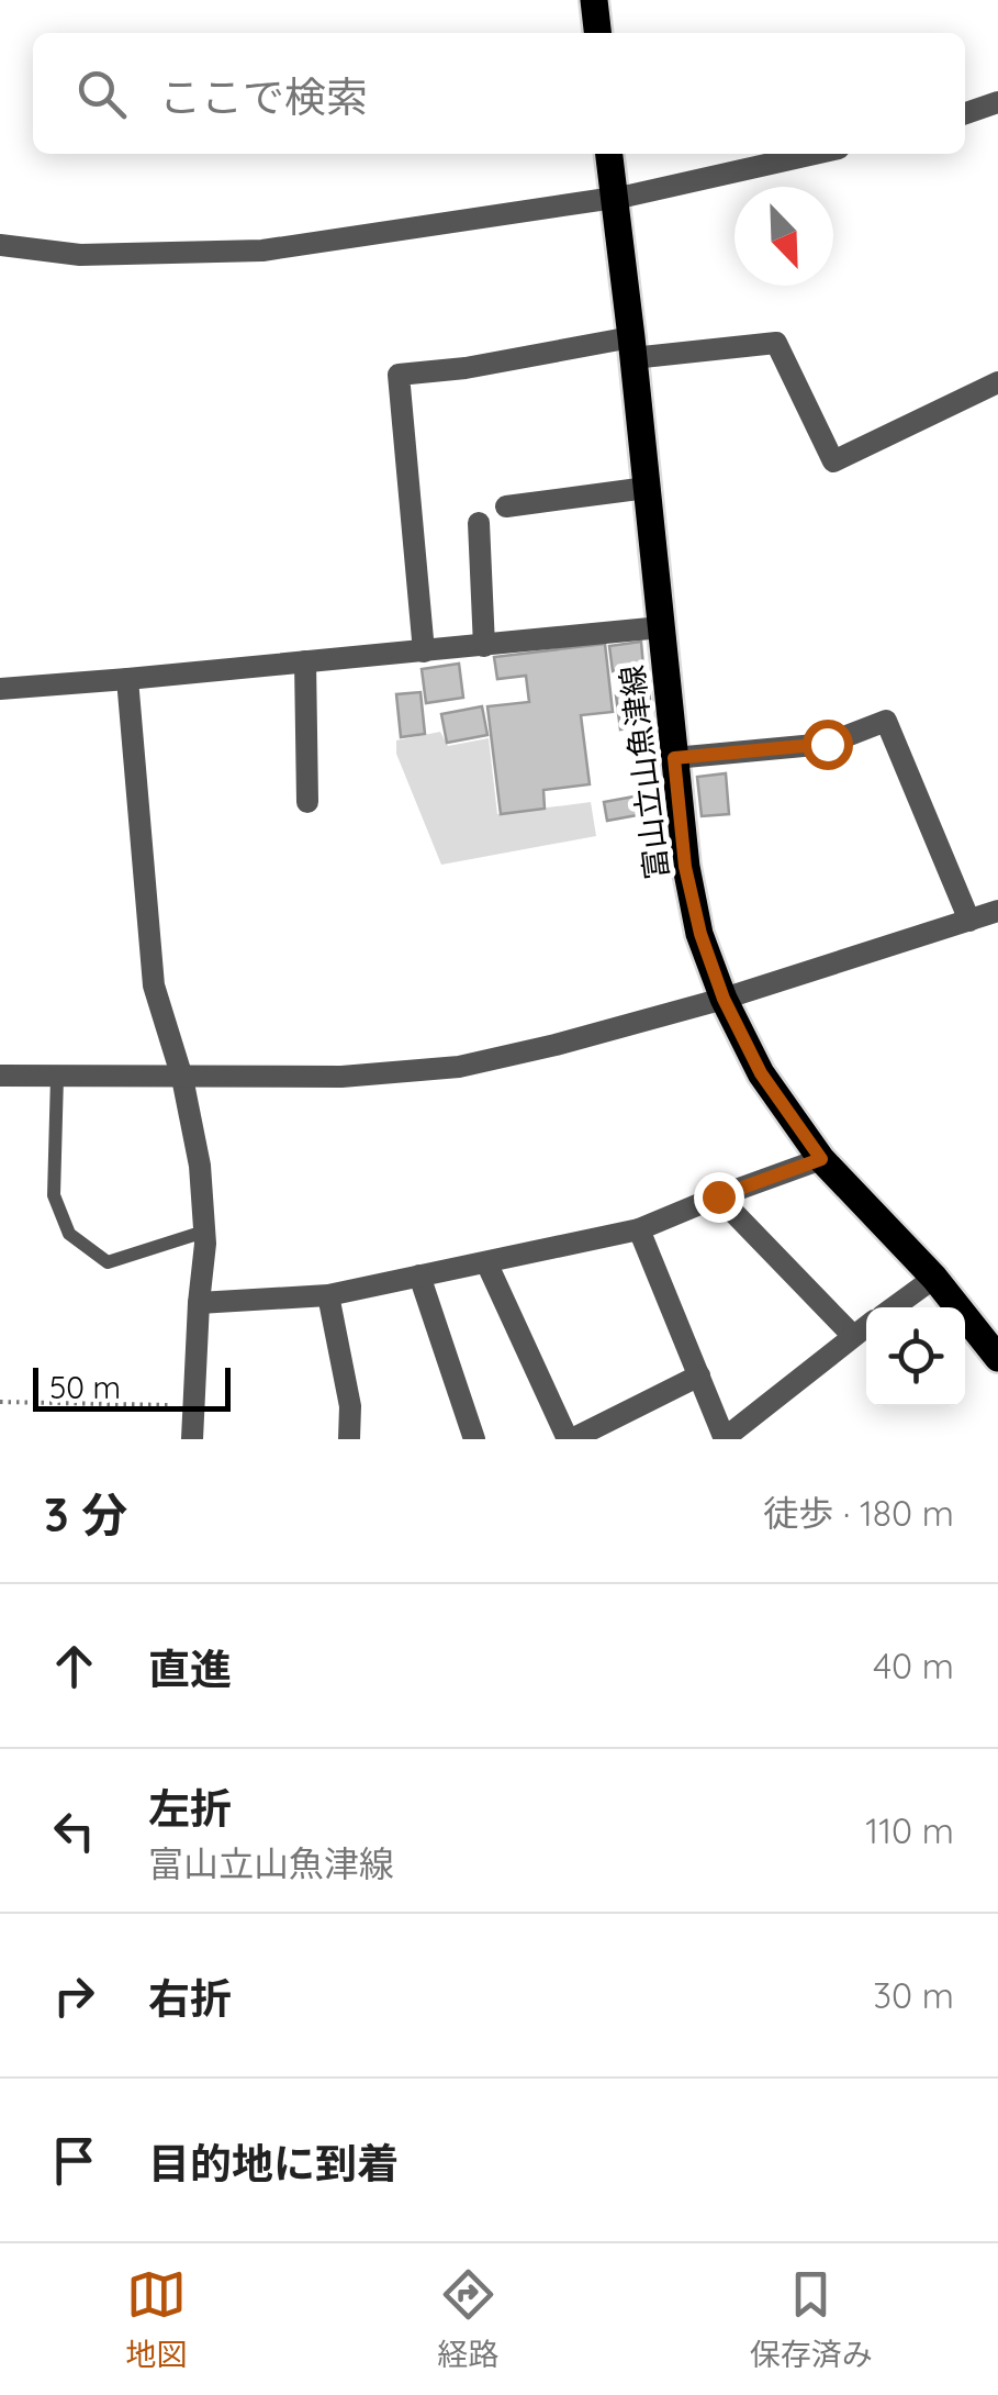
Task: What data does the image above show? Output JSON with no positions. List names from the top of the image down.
{
  "streets": {
    "main road": ["富山立山魚津線"]
  },
  "scale_bar": "50 m",
  "north": "bottom right",
  "page": {
    "search": "ここで検索",
    "scale": "50 m",
    "heading": ["3 分", "徒歩 · 180 m"],
    "list": [
      ["直進", "40 m"],
      ["左折", "富山立山魚津線", "110 m"],
      ["右折", "30 m"],
      "目的地に到着"
    ],
    "nav": ["地図", "経路", "保存済み"]
  }
}
